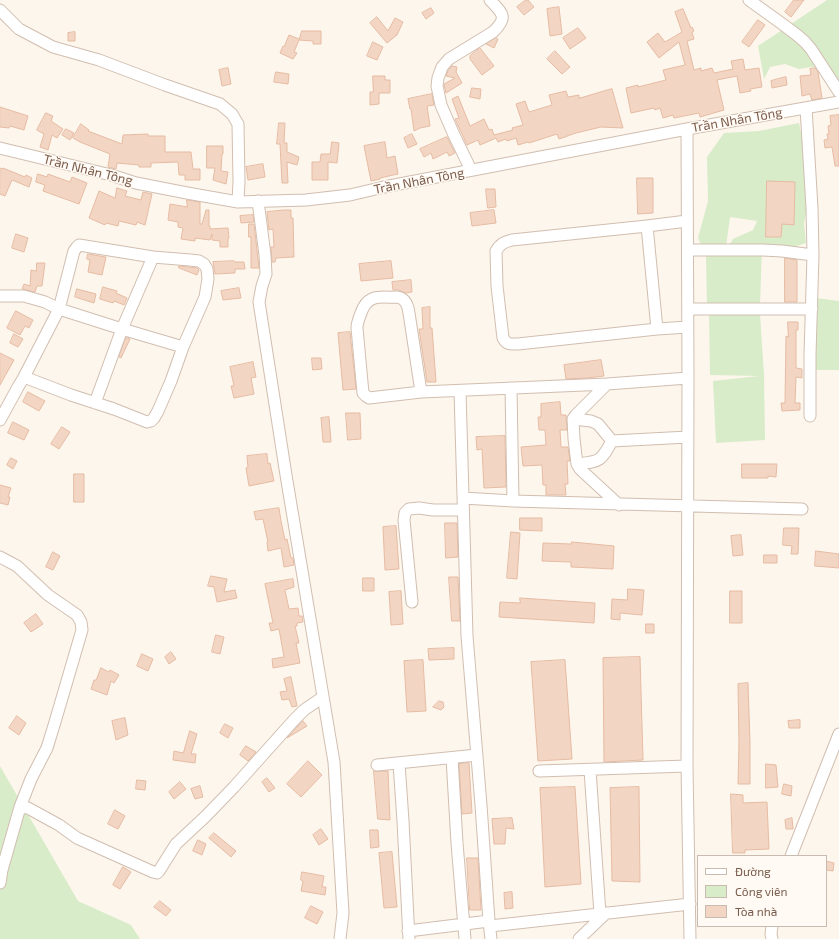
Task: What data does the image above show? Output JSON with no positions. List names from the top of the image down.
{
  "streets": {
    "street": ["Trần Nhân Tông"]
  },
  "legend": ["Đường", "Công viên", "Tòa nhà"]
}
